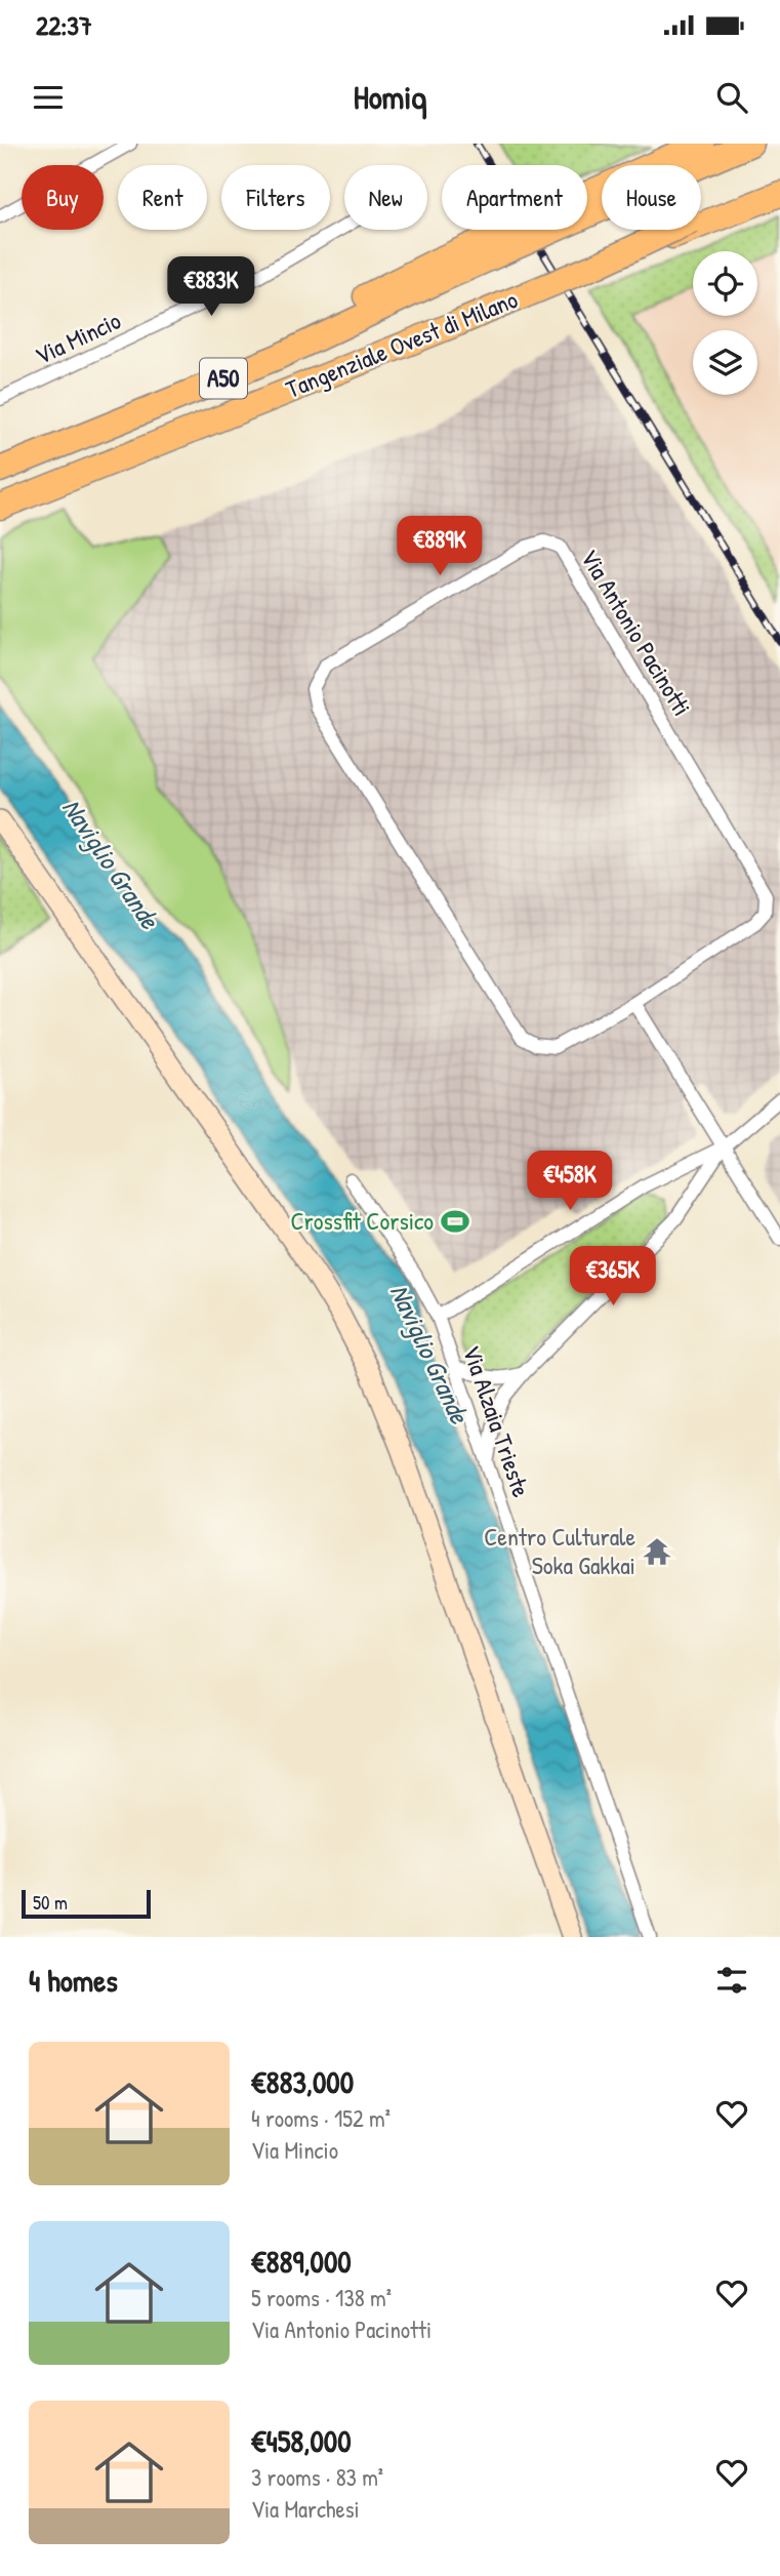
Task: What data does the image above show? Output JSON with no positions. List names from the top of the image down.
{
  "streets": {
    "highway": ["Tangenziale Ovest di Milano", "A50"],
    "street": ["Via Mincio", "Via Antonio Pacinotti", "Via Alzaia Trieste"]
  },
  "water": ["Naviglio Grande"],
  "places": {
    "sports": ["Crossfit Corsico"],
    "temple": ["Centro Culturale Soka Gakkai"]
  },
  "scale_bar": "50 m",
  "page": {
    "status": "22:37",
    "header": "Homiq",
    "chip": [
      "Buy",
      "Rent",
      "Filters",
      "New",
      "Apartment",
      "House"
    ],
    "price": [
      "€883K",
      "€889K",
      "€458K",
      "€365K"
    ],
    "scale": "50 m",
    "heading": "4 homes",
    "list": [
      {
        "name": "€883,000",
        "note": "4 rooms · 152 m² · Via Mincio"
      },
      {
        "name": "€889,000",
        "note": "5 rooms · 138 m² · Via Antonio Pacinotti"
      },
      {
        "name": "€458,000",
        "note": "3 rooms · 83 m² · Via Marchesi"
      }
    ]
  }
}
